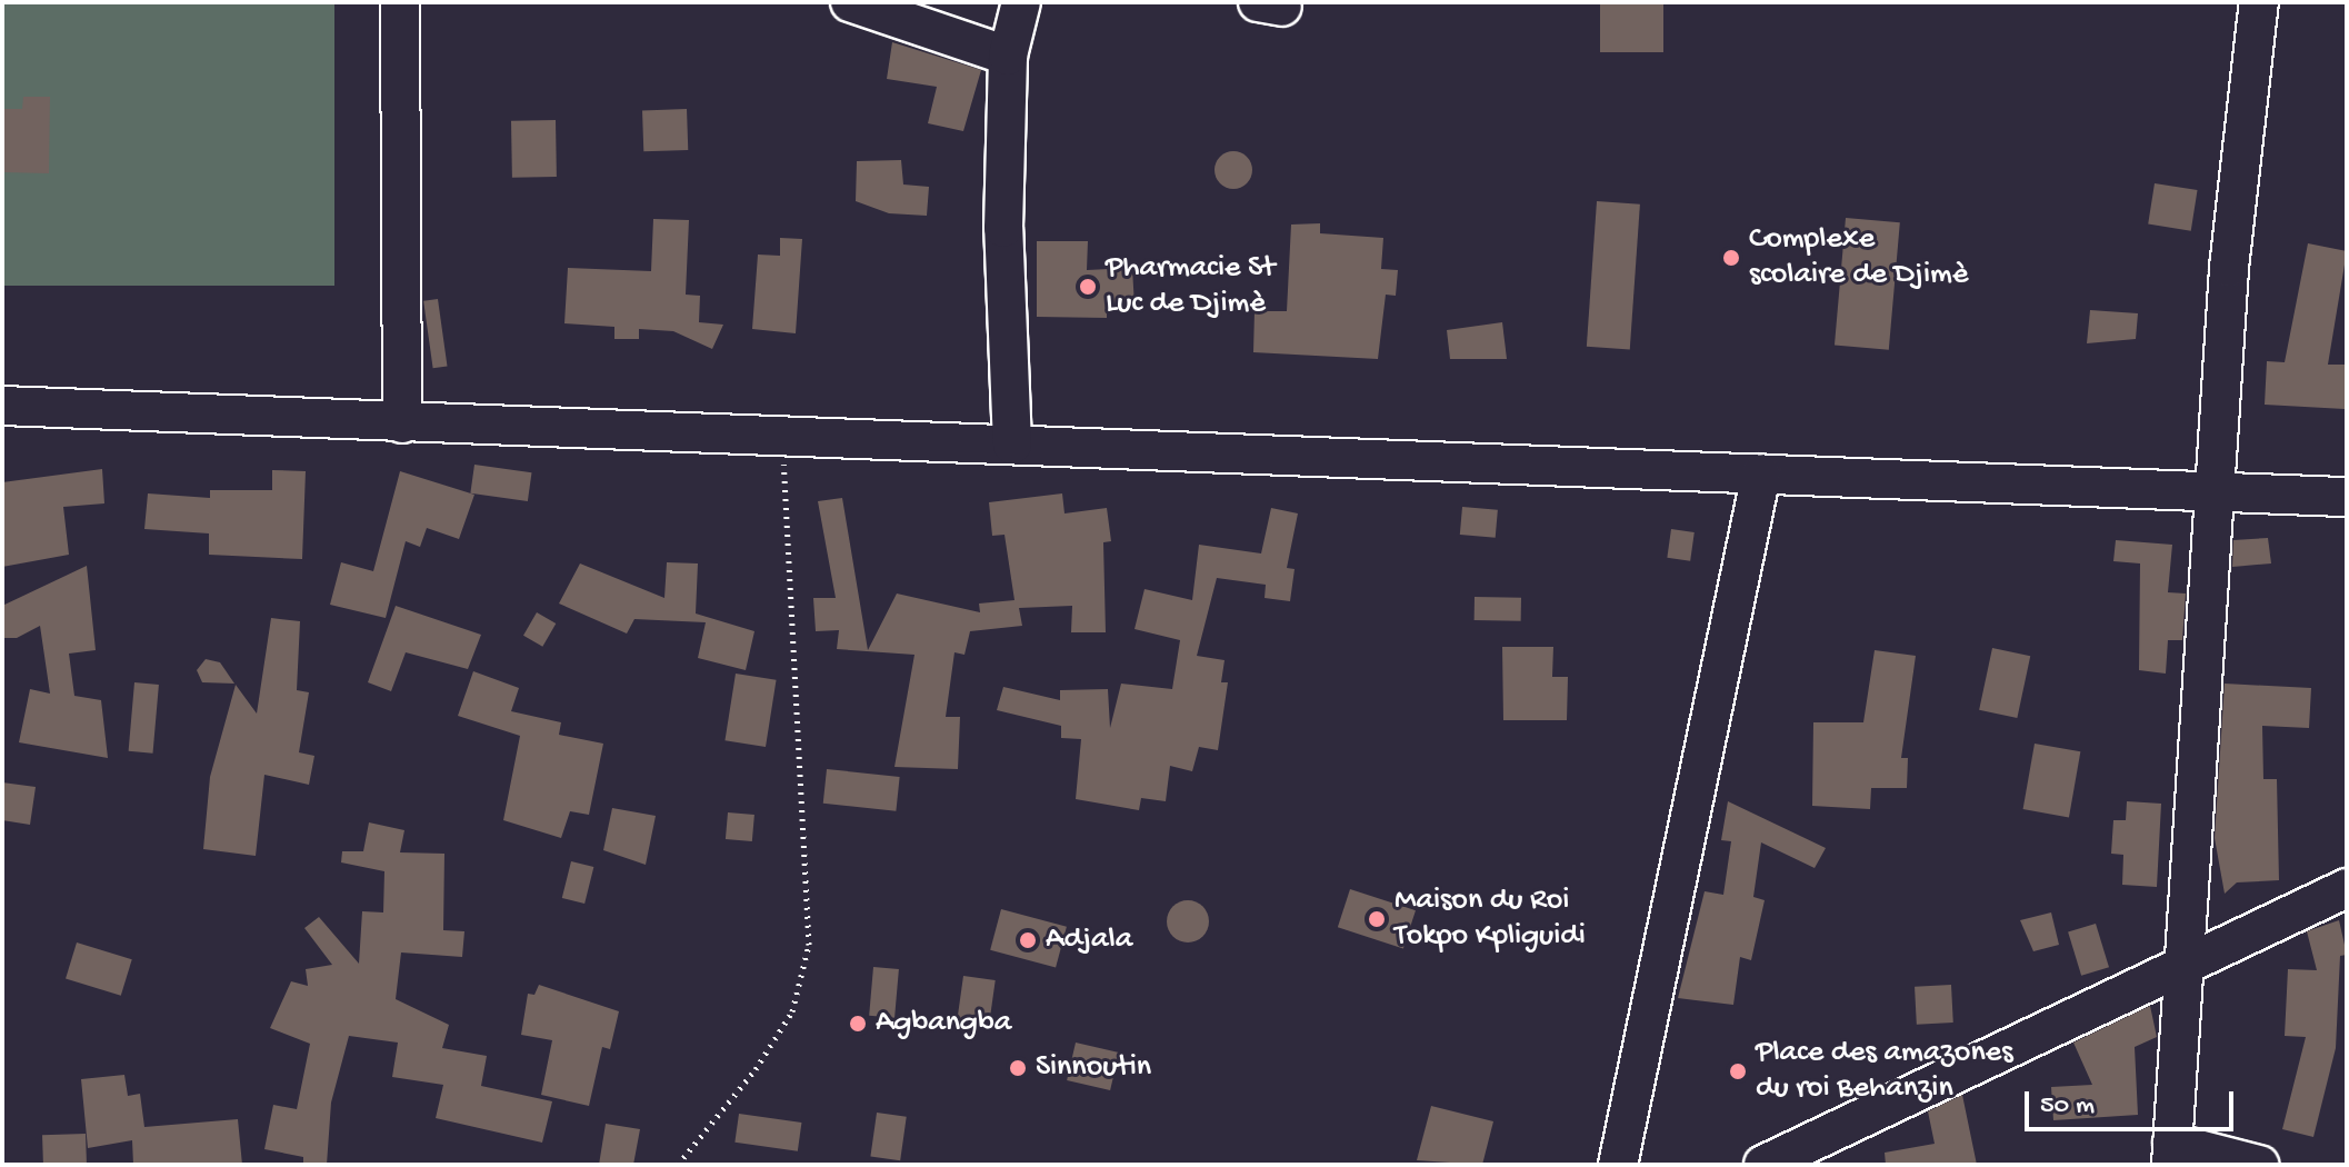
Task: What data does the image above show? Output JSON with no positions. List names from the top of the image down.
{
  "places": [
    "Complexe scolaire de Djimè",
    "Pharmacie St Luc de Djimè",
    "Maison du Roi Tokpo Kpliguidi",
    "Adjala",
    "Agbangba",
    "Sinnoutin",
    "Place des amazones du roi Behanzin"
  ],
  "scale_bar": "50 m"
}
